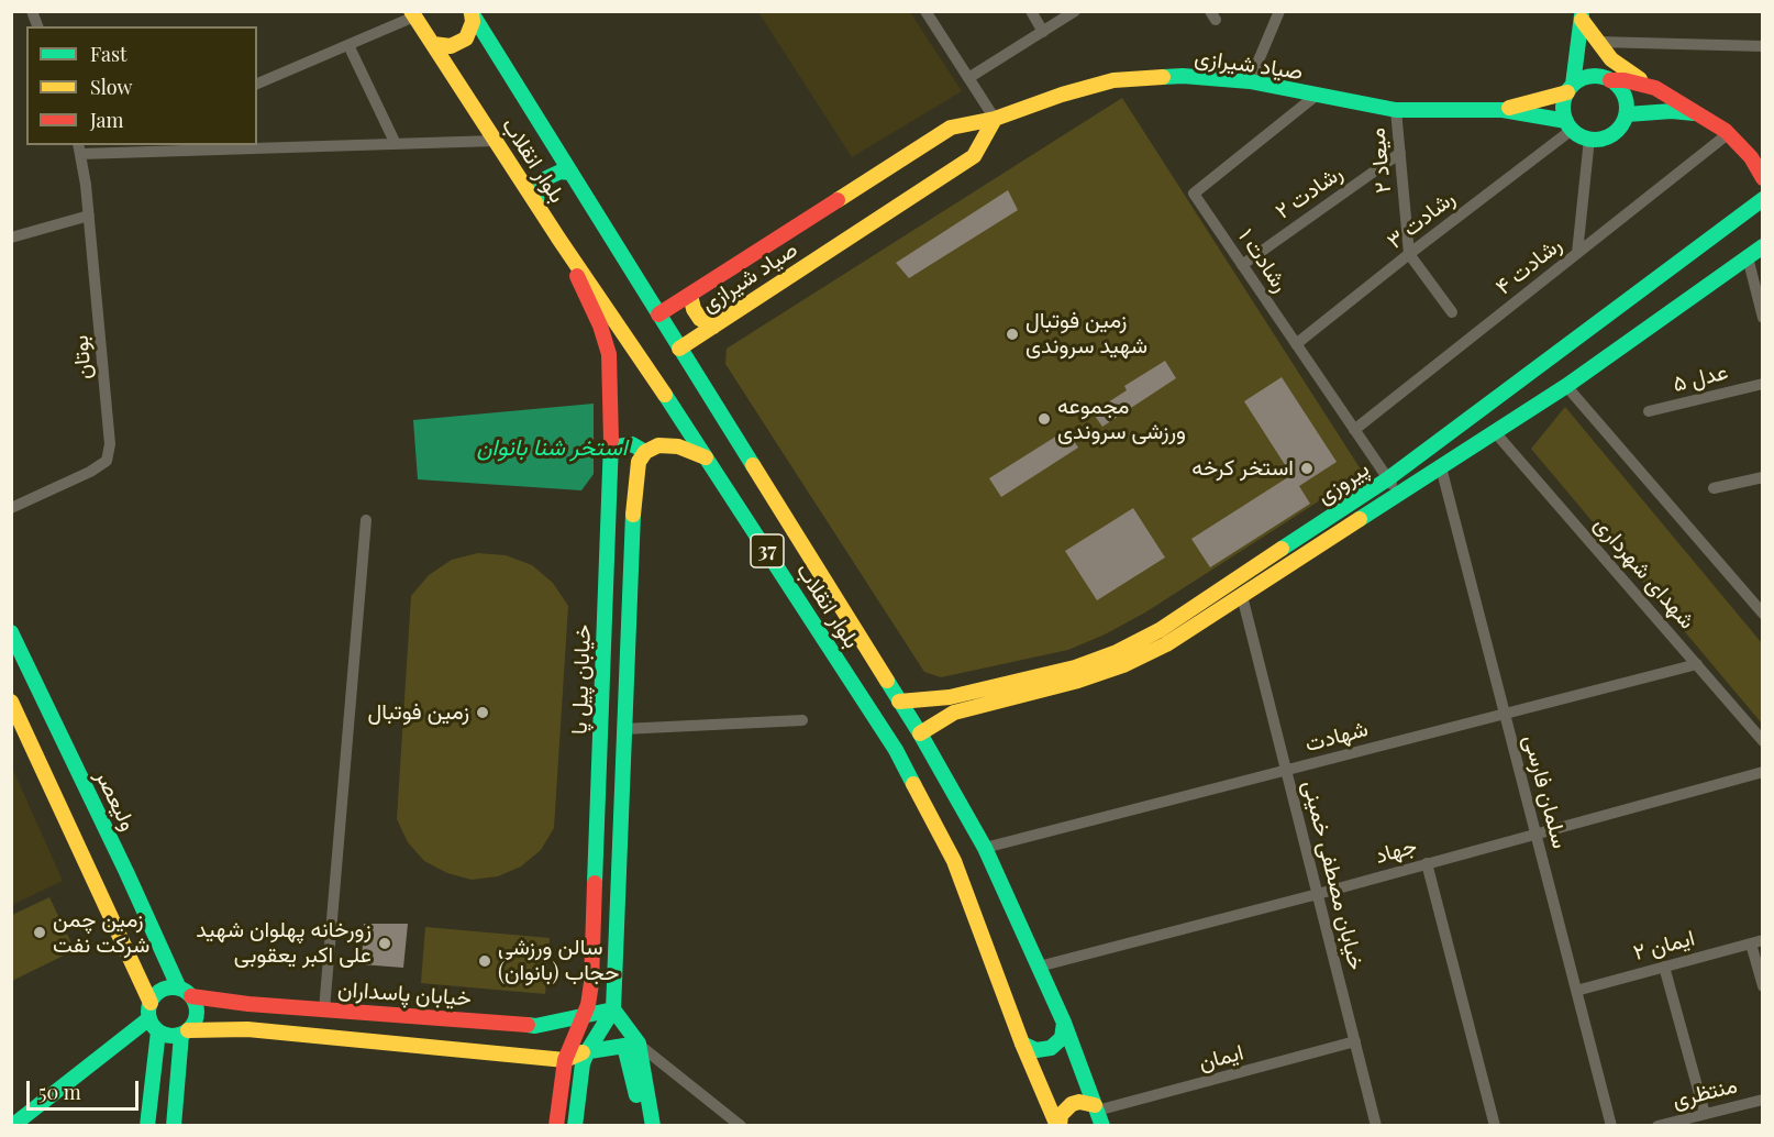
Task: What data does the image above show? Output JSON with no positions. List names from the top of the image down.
{
  "streets": {
    "main road": [
      "صیاد شیرازی",
      "بلوار انقلاب",
      "پیروزی",
      "37",
      "خیابان پیل پا",
      "ولیعصر",
      "خیابان پاسداران"
    ],
    "street": [
      "میعاد ۲",
      "رشادت ۲",
      "رشادت ۳",
      "رشادت ۱",
      "رشادت ۴",
      "بوتان",
      "عدل ۵",
      "شهدای شهرداری",
      "شهادت",
      "سلمان فارسی",
      "جهاد",
      "خیابان مصطفی خمینی",
      "ایمان ۲",
      "ایمان",
      "منتظری"
    ]
  },
  "crossings": [
    ["صیاد شیرازی", "بلوار انقلاب"],
    ["صیاد شیرازی", "میعاد ۲"],
    ["صیاد شیرازی", "رشادت ۱"],
    ["بلوار انقلاب", "پیروزی"],
    ["بلوار انقلاب", "خیابان پیل پا"],
    ["بلوار انقلاب", "شهادت"],
    ["بلوار انقلاب", "جهاد"],
    ["بلوار انقلاب", "ایمان"],
    ["میعاد ۲", "رشادت ۲"],
    ["میعاد ۲", "رشادت ۳"],
    ["رشادت ۲", "رشادت ۱"],
    ["رشادت ۳", "رشادت ۱"],
    ["رشادت ۱", "رشادت ۴"],
    ["رشادت ۱", "پیروزی"],
    ["پیروزی", "شهدای شهرداری"],
    ["پیروزی", "سلمان فارسی"],
    ["پیروزی", "خیابان مصطفی خمینی"],
    ["شهدای شهرداری", "شهادت"],
    ["خیابان پیل پا", "خیابان پاسداران"],
    ["شهادت", "سلمان فارسی"],
    ["شهادت", "خیابان مصطفی خمینی"],
    ["سلمان فارسی", "جهاد"],
    ["سلمان فارسی", "ایمان ۲"],
    ["ولیعصر", "خیابان پاسداران"],
    ["جهاد", "خیابان مصطفی خمینی"],
    ["خیابان مصطفی خمینی", "ایمان"]
  ],
  "water": ["استخر شنا بانوان"],
  "places": [
    "زمین فوتبال شهید سروندی",
    "مجموعه ورزشی سروندی",
    "استخر کرخه",
    "زمین فوتبال",
    "زمین چمن شرکت نفت",
    "زورخانه پهلوان شهید علی اکبر یعقوبی",
    "سالن ورزشی حجاب (بانوان)"
  ],
  "legend": ["Fast", "Slow", "Jam"],
  "scale_bar": "50 m"
}
